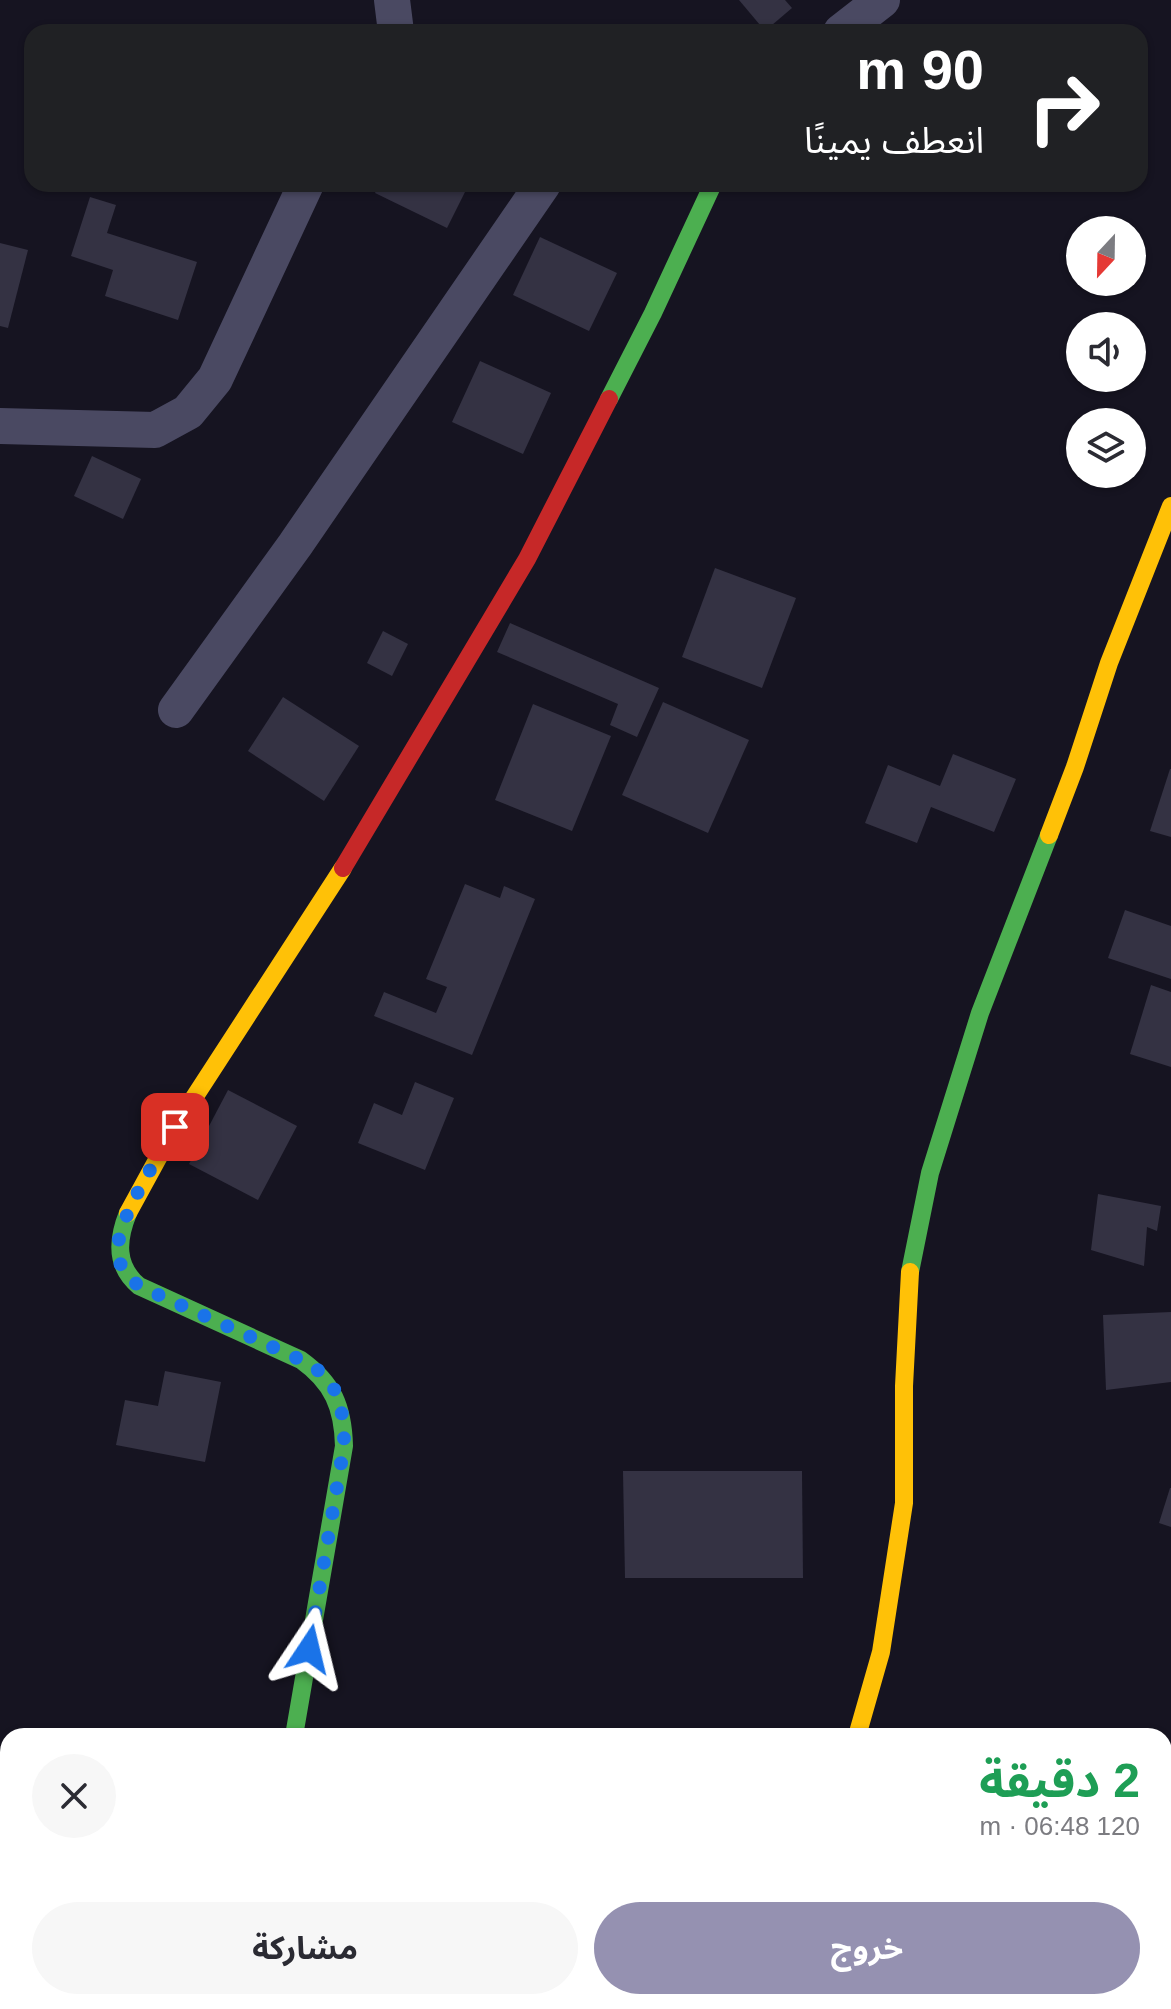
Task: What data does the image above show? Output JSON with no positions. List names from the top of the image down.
{
  "north": "bottom",
  "page": {
    "turn": ["90 m", "انعطف يمينًا"],
    "heading": ["2 دقيقة", "120 m · 06:48"],
    "buttons": ["خروج", "مشاركة"]
  }
}
